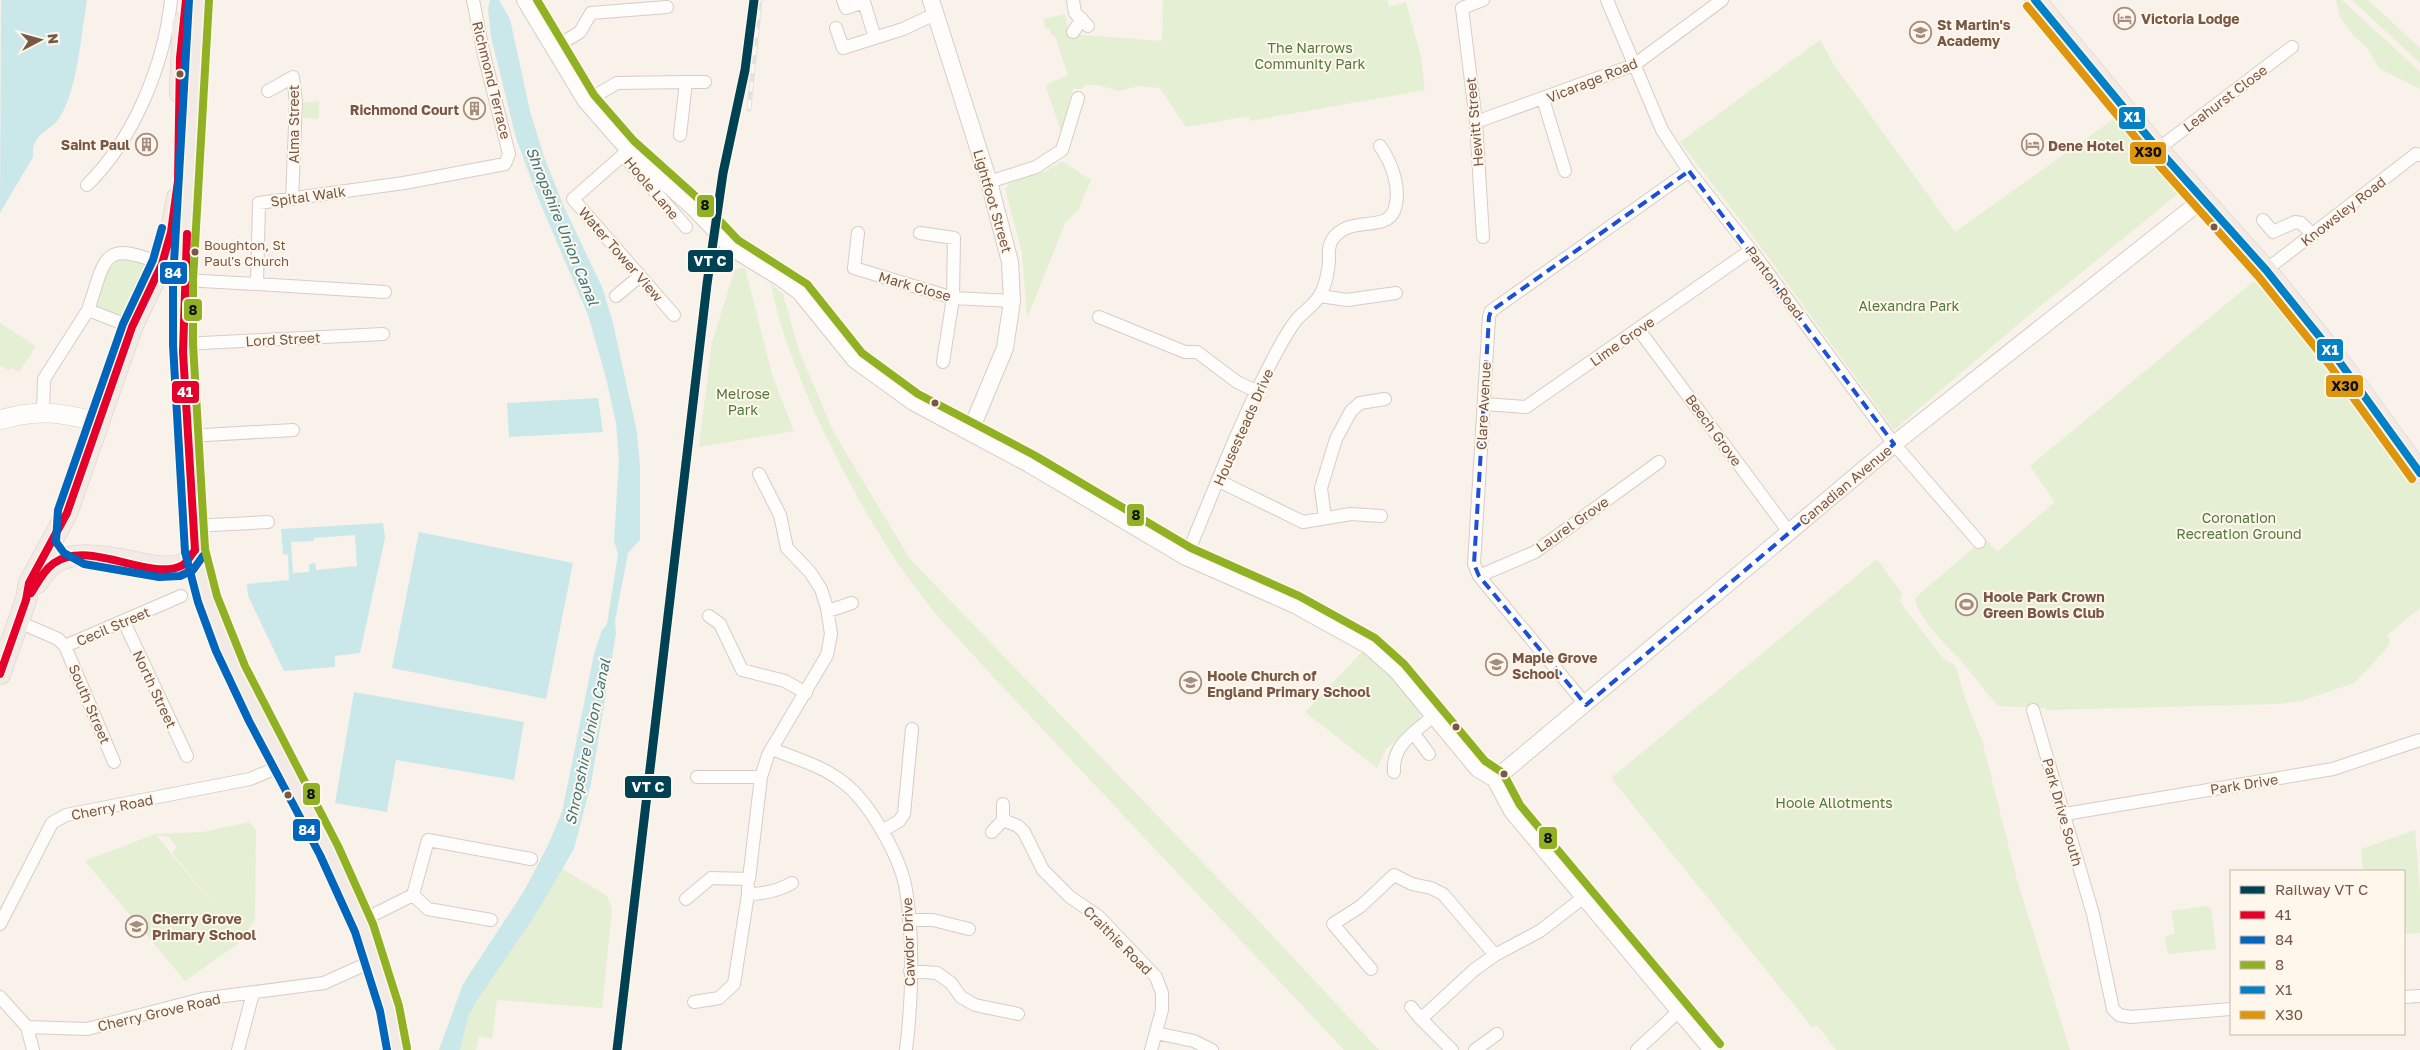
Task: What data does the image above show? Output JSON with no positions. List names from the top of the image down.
{
  "streets": {
    "street": [
      "Richmond Terrace",
      "Vicarage Road",
      "Leahurst Close",
      "Hewitt Street",
      "Alma Street",
      "Hoole Lane",
      "Spital Walk",
      "Lightfoot Street",
      "Knowsley Road",
      "Water Tower View",
      "Panton Road",
      "Mark Close",
      "Lord Street",
      "Lime Grove",
      "Clare Avenue",
      "Housesteads Drive",
      "Beech Grove",
      "Canadian Avenue",
      "Laurel Grove",
      "Cecil Street",
      "North Street",
      "South Street",
      "Park Drive",
      "Cherry Road",
      "Park Drive South",
      "Craithie Road",
      "Cawdor Drive",
      "Cherry Grove Road"
    ]
  },
  "crossings": [
    ["Richmond Terrace", "Spital Walk"],
    ["Vicarage Road", "Hewitt Street"],
    ["Vicarage Road", "Panton Road"],
    ["Alma Street", "Spital Walk"],
    ["Hoole Lane", "Lightfoot Street"],
    ["Hoole Lane", "Water Tower View"],
    ["Hoole Lane", "Housesteads Drive"],
    ["Hoole Lane", "Canadian Avenue"],
    ["Lightfoot Street", "Mark Close"],
    ["Panton Road", "Lime Grove"],
    ["Panton Road", "Clare Avenue"],
    ["Panton Road", "Canadian Avenue"],
    ["Lime Grove", "Clare Avenue"],
    ["Lime Grove", "Beech Grove"],
    ["Clare Avenue", "Canadian Avenue"],
    ["Clare Avenue", "Laurel Grove"],
    ["Beech Grove", "Canadian Avenue"],
    ["Cecil Street", "North Street"],
    ["Cecil Street", "South Street"],
    ["Park Drive", "Park Drive South"]
  ],
  "water": ["Shropshire Union Canal"],
  "parks": [
    "The Narrows Community Park",
    "Alexandra Park",
    "Melrose Park",
    "Coronation Recreation Ground",
    "Hoole Allotments"
  ],
  "places": {
    "hotel": ["Victoria Lodge", "Dene Hotel"],
    "school or university": [
      "St Martin's Academy",
      "Maple Grove School",
      "Hoole Church of England Primary School",
      "Cherry Grove Primary School"
    ],
    "building": ["Richmond Court", "Saint Paul"],
    "other": ["Boughton, St Paul's Church"],
    "sports": ["Hoole Park Crown Green Bowls Club"]
  },
  "lines": [
    "transit line 41",
    "transit line 84",
    "transit line 8",
    "transit line X1",
    "transit line X30"
  ],
  "legend": [
    "Railway VT C",
    "41",
    "84",
    "8",
    "X1",
    "X30"
  ],
  "north": "right"
}
